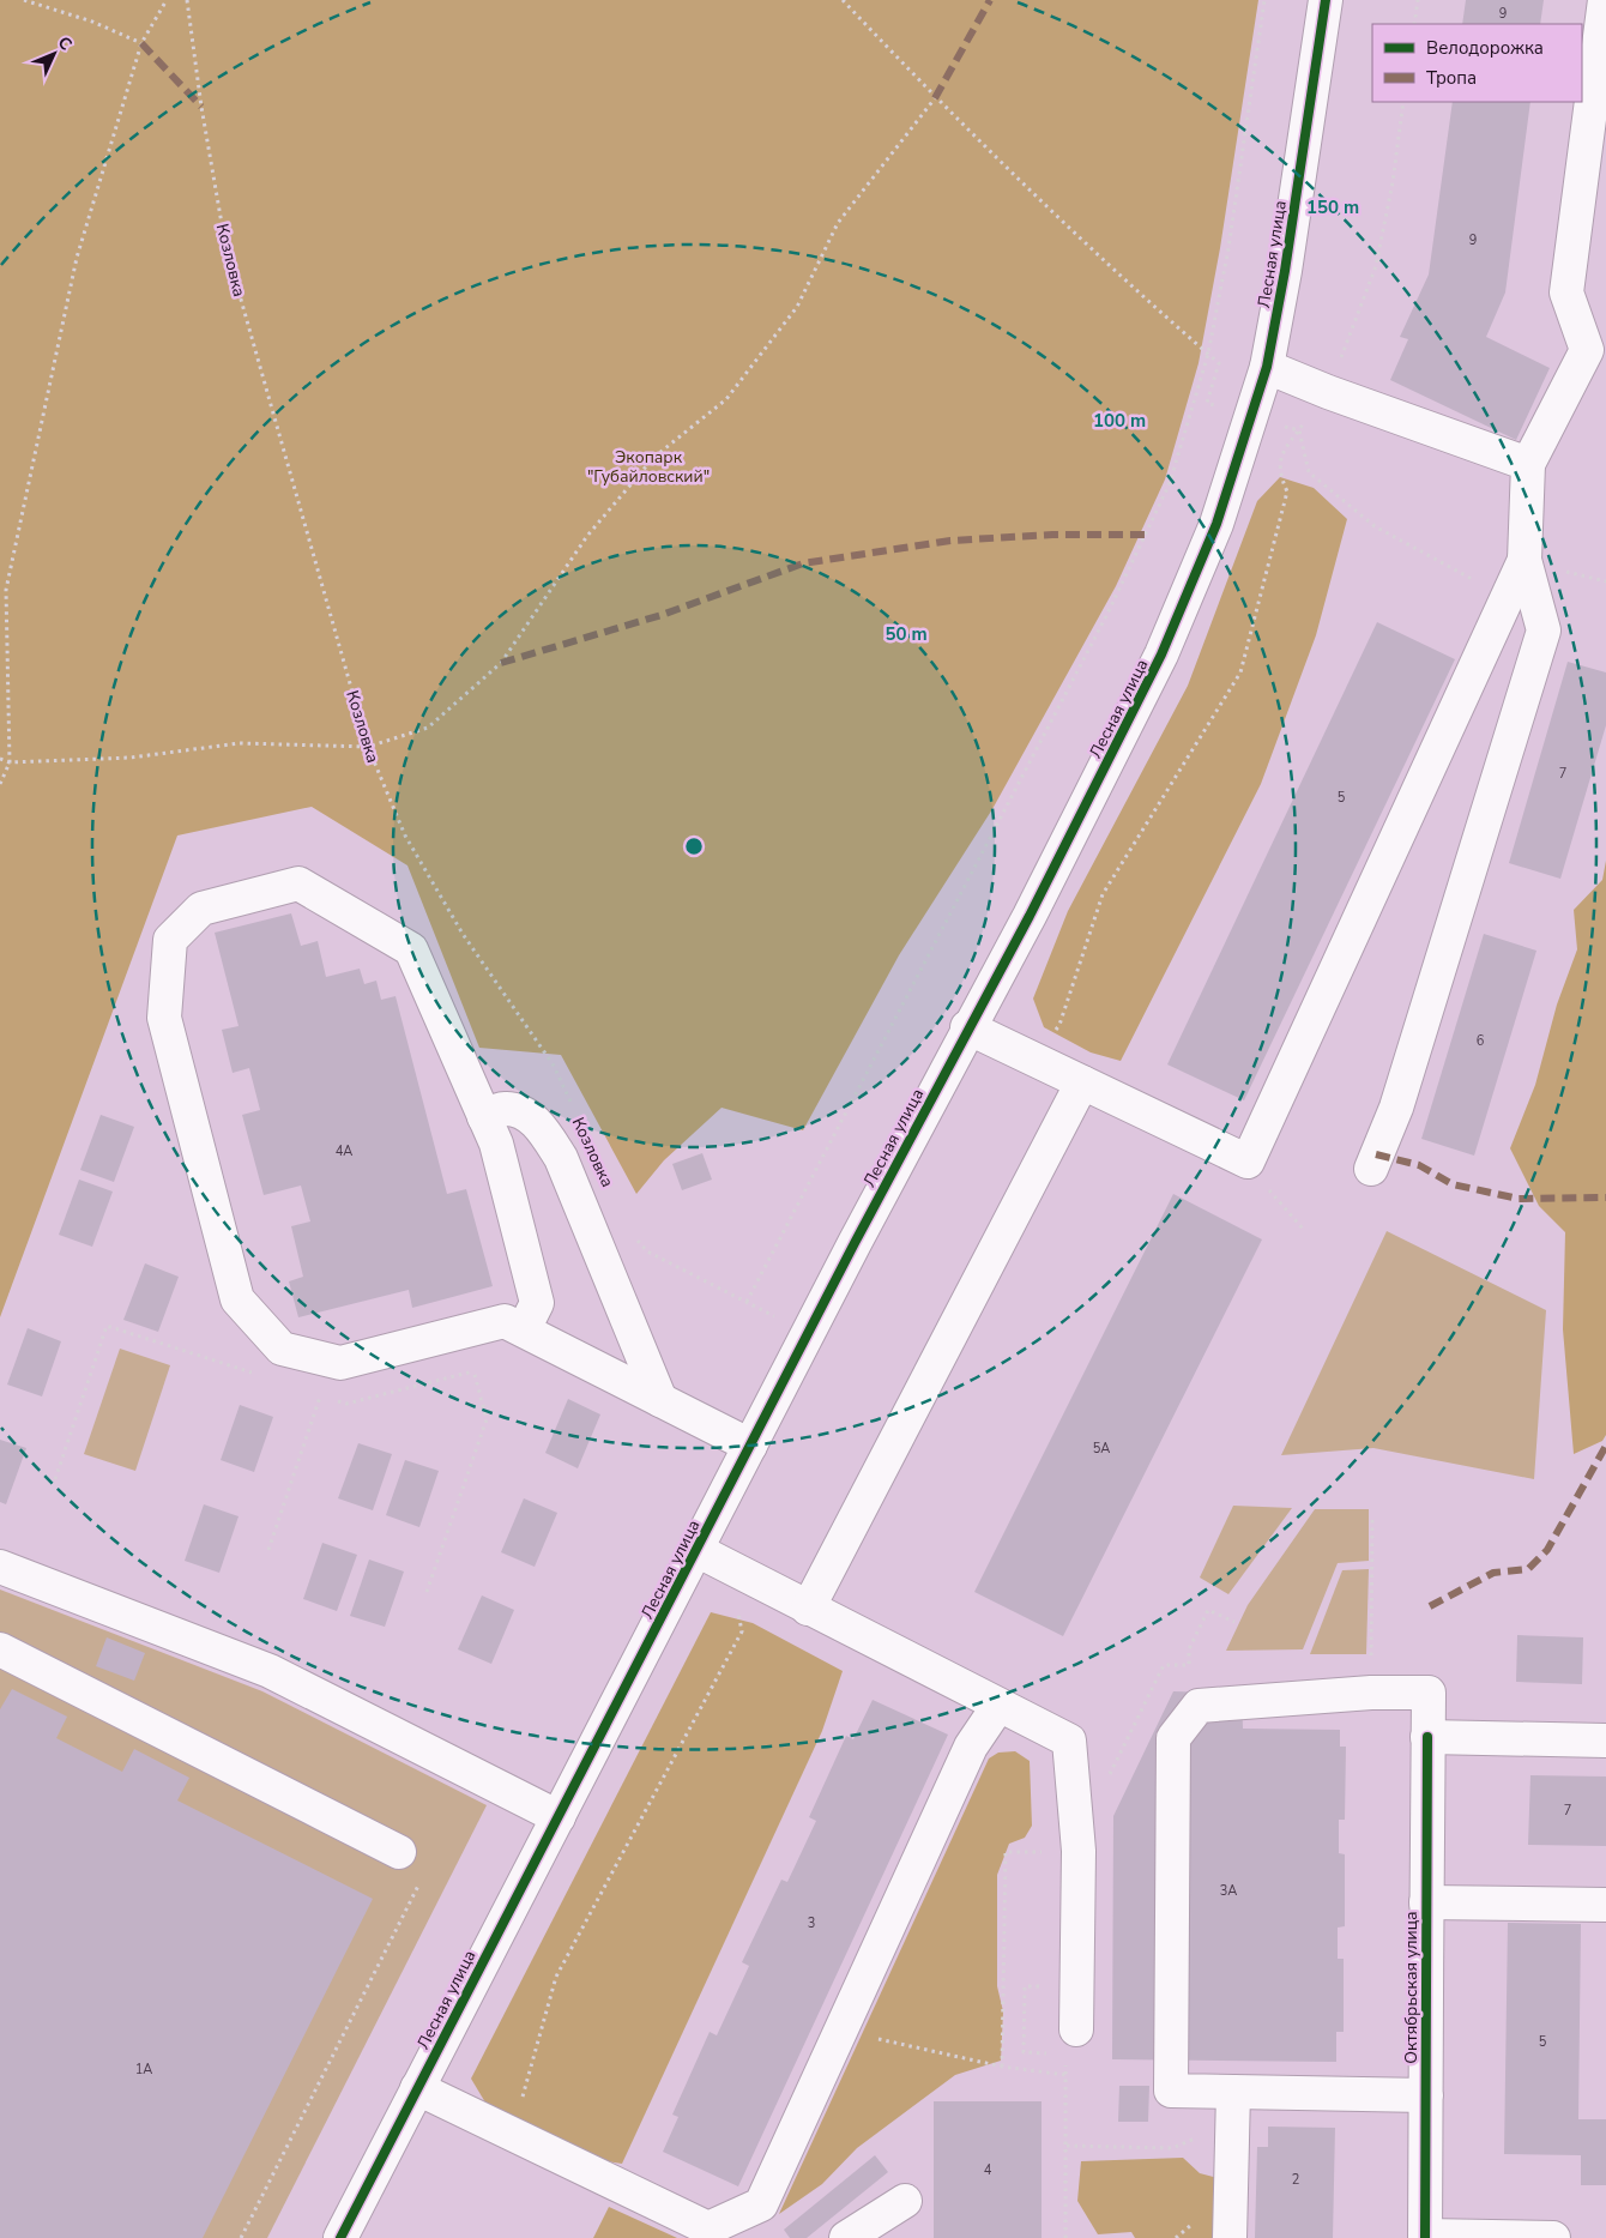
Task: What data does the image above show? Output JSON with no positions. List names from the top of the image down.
{
  "streets": {
    "street": ["Лесная улица", "Октябрьская улица"],
    "path": ["Козловка"]
  },
  "parks": ["Экопарк \"Губайловский\""],
  "house_numbers": [
    "9",
    "9",
    "7",
    "5",
    "6",
    "4А",
    "5А",
    "7",
    "3А",
    "3",
    "5",
    "1А",
    "4",
    "2"
  ],
  "legend": ["Велодорожка", "Тропа"],
  "north": "top right",
  "rings": ["150 m", "100 m", "50 m"]
}
